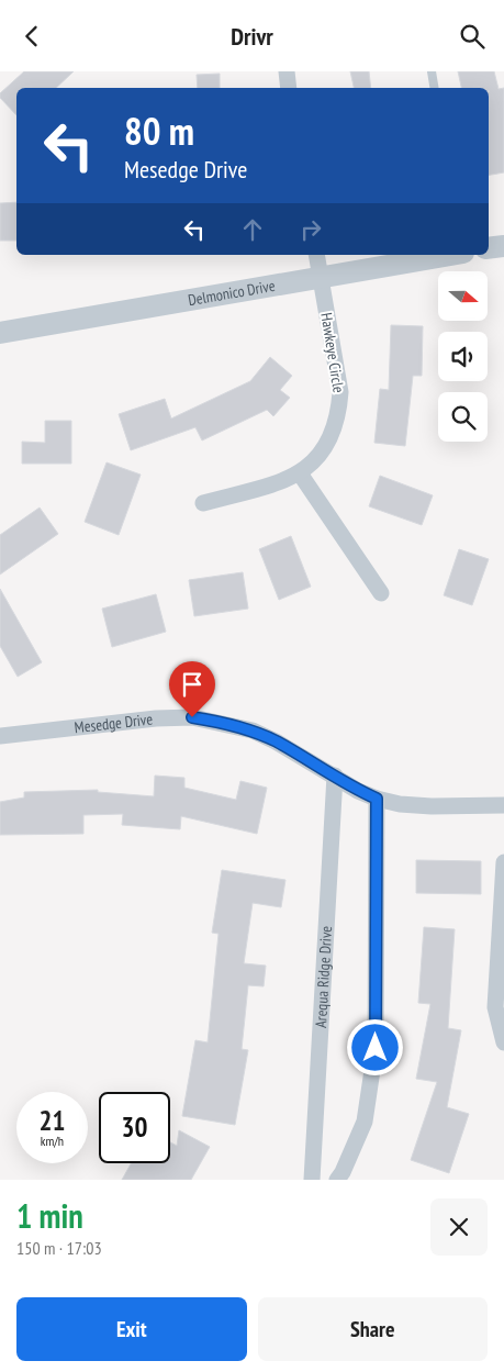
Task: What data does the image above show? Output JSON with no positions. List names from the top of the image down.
{
  "streets": {
    "street": [
      "Delmonico Drive",
      "Hawkeye Circle",
      "Mesedge Drive",
      "Arequa Ridge Drive"
    ]
  },
  "crossings": [
    ["Delmonico Drive", "Hawkeye Circle"],
    ["Mesedge Drive", "Arequa Ridge Drive"]
  ],
  "north": "right",
  "page": {
    "header": "Drivr",
    "turn": ["80 m", "Mesedge Drive"],
    "speed": "21 km/h",
    "limit": "30",
    "heading": ["1 min", "150 m · 17:03"],
    "buttons": ["Exit", "Share"]
  }
}
